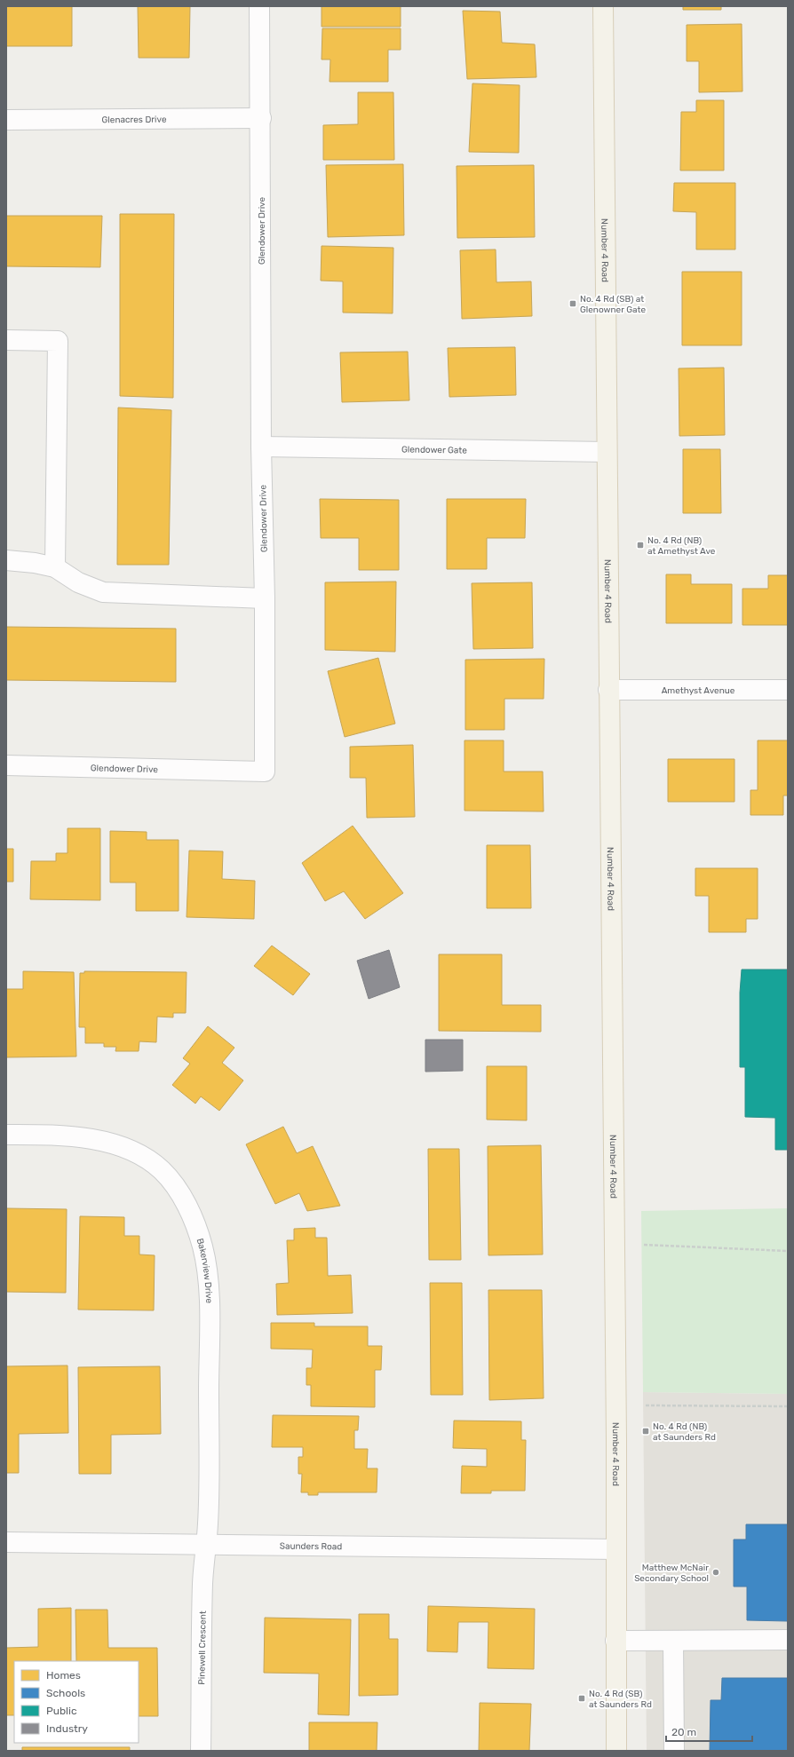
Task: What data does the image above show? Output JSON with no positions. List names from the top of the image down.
{
  "streets": {
    "main road": ["Number 4 Road"],
    "street": [
      "Glenacres Drive",
      "Glendower Drive",
      "Glendower Gate",
      "Amethyst Avenue",
      "Bakerview Drive",
      "Saunders Road",
      "Pinewell Crescent"
    ]
  },
  "crossings": [
    ["Glenacres Drive", "Glendower Drive"],
    ["Glendower Drive", "Glendower Gate"],
    ["Number 4 Road", "Glendower Gate"],
    ["Number 4 Road", "Amethyst Avenue"],
    ["Number 4 Road", "Saunders Road"],
    ["Bakerview Drive", "Saunders Road"],
    ["Bakerview Drive", "Pinewell Crescent"],
    ["Saunders Road", "Pinewell Crescent"]
  ],
  "places": {
    "transit": [
      "No. 4 Rd (SB) at Glenowner Gate",
      "No. 4 Rd (NB) at Amethyst Ave",
      "No. 4 Rd (NB) at Saunders Rd",
      "No. 4 Rd (SB) at Saunders Rd"
    ],
    "other": ["Matthew McNair Secondary School"]
  },
  "legend": [
    "Homes",
    "Schools",
    "Public",
    "Industry"
  ],
  "scale_bar": "20 m"
}
